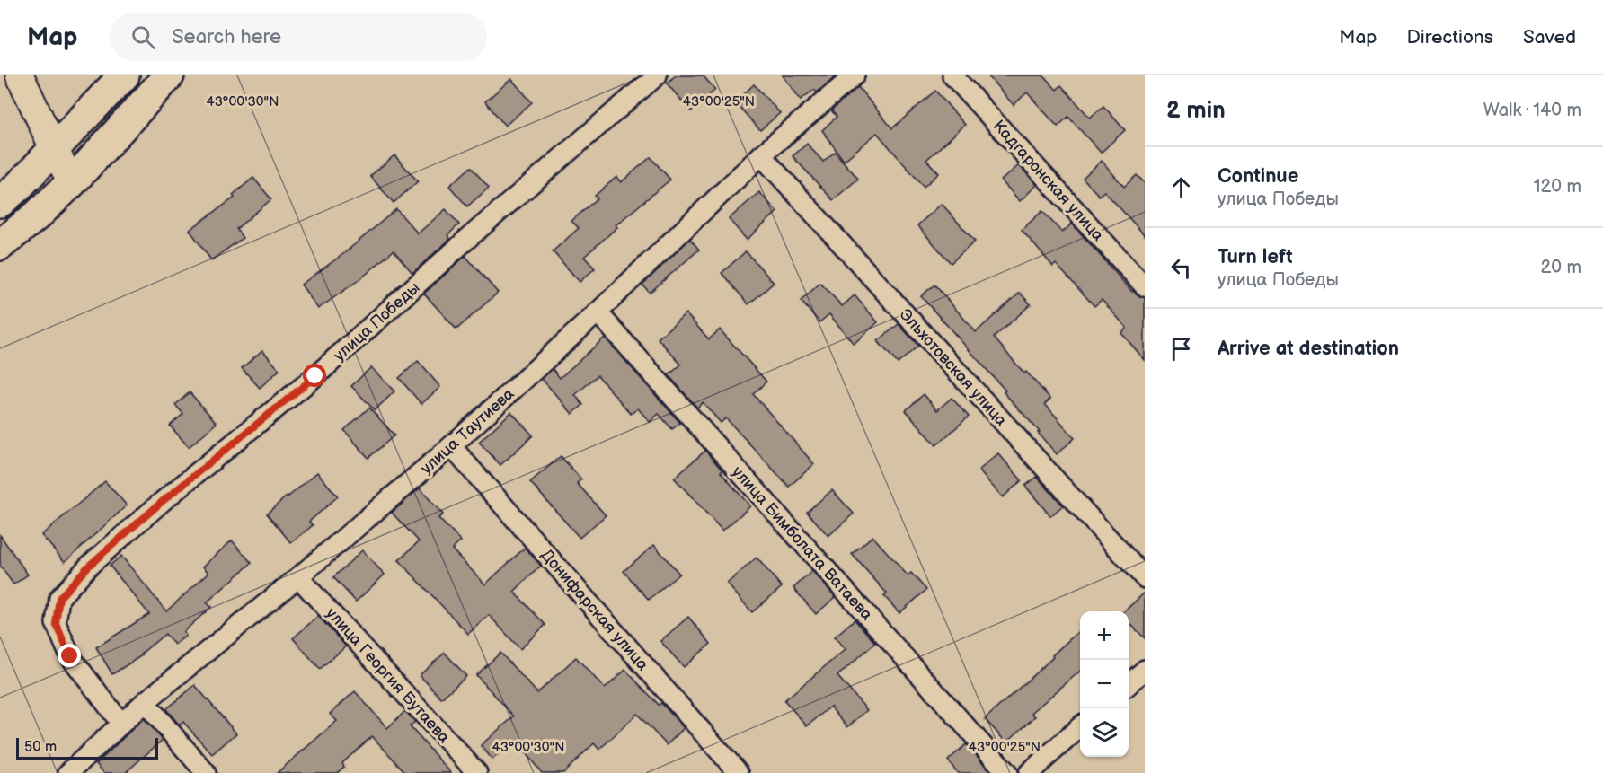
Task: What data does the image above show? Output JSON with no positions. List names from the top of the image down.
{
  "streets": {
    "street": [
      "Кадгаронская улица",
      "улица Победы",
      "Эльхотовская улица",
      "улица Таутиева",
      "улица Бимболата Ватаева",
      "Донифарская улица",
      "улица Георгия Бутаева"
    ]
  },
  "crossings": [
    ["улица Победы", "улица Таутиева"],
    ["Эльхотовская улица", "улица Таутиева"],
    ["улица Таутиева", "улица Бимболата Ватаева"],
    ["улица Таутиева", "Донифарская улица"],
    ["улица Таутиева", "улица Георгия Бутаева"]
  ],
  "scale_bar": "50 m",
  "page": {
    "header": "Map",
    "search": "Search here",
    "nav": ["Map", "Directions", "Saved"],
    "heading": ["2 min", "Walk · 140 m"],
    "list": [
      ["Continue", "улица Победы", "120 m"],
      ["Turn left", "улица Победы", "20 m"],
      "Arrive at destination"
    ],
    "map_buttons": ["+", "−"],
    "scale": "50 m"
  },
  "coordinates": ["43°00'30\"N", "43°00'25\"N"]
}
